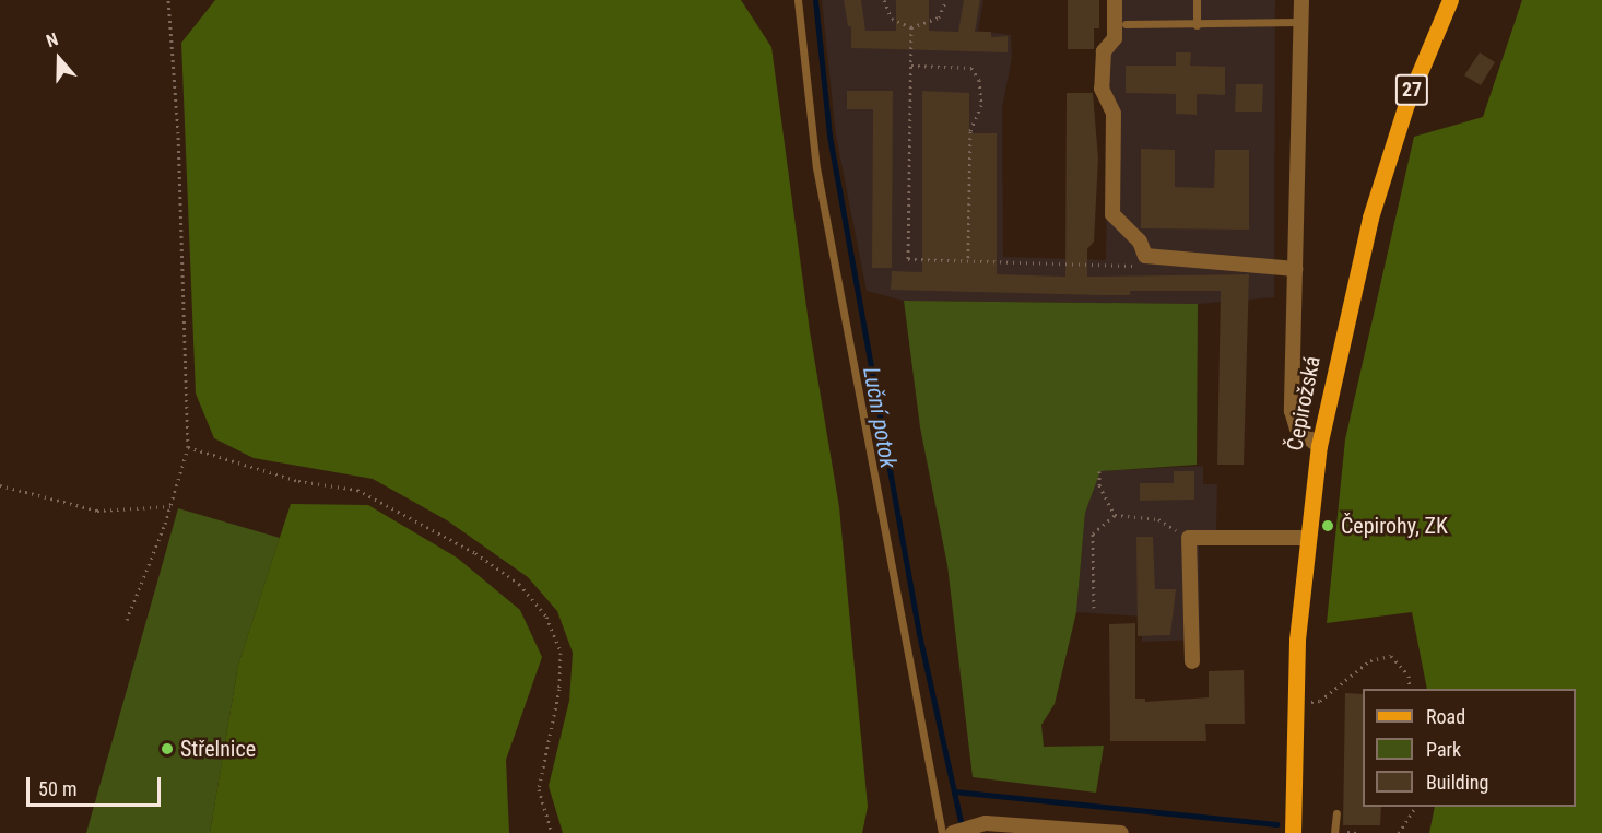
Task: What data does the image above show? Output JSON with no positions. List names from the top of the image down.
{
  "streets": {
    "main road": ["27", "Čepirožská"]
  },
  "water": ["Luční potok"],
  "places": ["Čepirohy, ZK", "Střelnice"],
  "legend": ["Road", "Park", "Building"],
  "scale_bar": "50 m",
  "north": "top"
}
